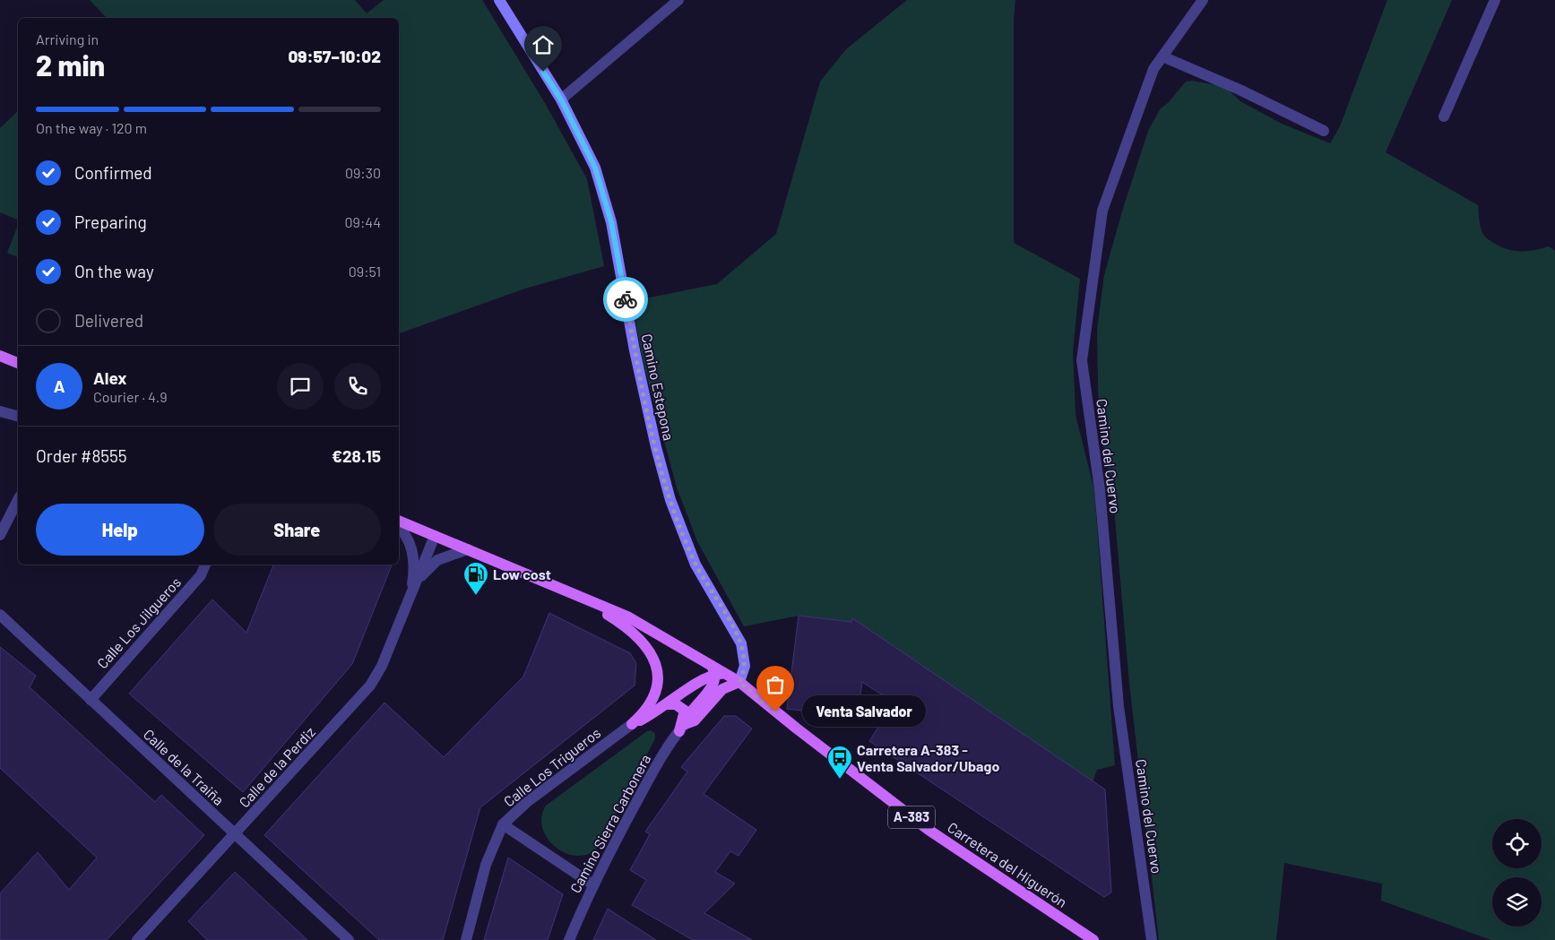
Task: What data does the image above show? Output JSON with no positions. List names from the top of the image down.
{
  "streets": {
    "main road": ["Camino Estepona", "A-383", "Carretera del Higuerón"],
    "street": [
      "Camino del Cuervo",
      "Calle Los Jilgueros",
      "Calle de la Traiña",
      "Calle de la Perdiz",
      "Calle Los Trigueros",
      "Camino Sierra Carbonera"
    ]
  },
  "crossings": [
    ["Camino Estepona", "Carretera del Higuerón"],
    ["Calle Los Jilgueros", "Calle de la Traiña"],
    ["Calle de la Traiña", "Calle de la Perdiz"],
    ["Calle de la Perdiz", "Carretera del Higuerón"]
  ],
  "places": {
    "fuel station": ["Low cost"],
    "other": ["Venta Salvador"],
    "bus stop": ["Carretera A-383 - Venta Salvador/Ubago"]
  },
  "page": {
    "heading": ["2 min", "Arriving in", "09:57–10:02"],
    "panel": [
      "Alex",
      "Courier · 4.9",
      "Order #8555",
      "€28.15"
    ],
    "bar": "On the way · 120 m",
    "list": [
      ["Confirmed", "09:30"],
      ["Preparing", "09:44"],
      ["On the way", "09:51"],
      "Delivered"
    ],
    "round": "A",
    "buttons": ["Help", "Share"],
    "bubble": "Venta Salvador"
  }
}
